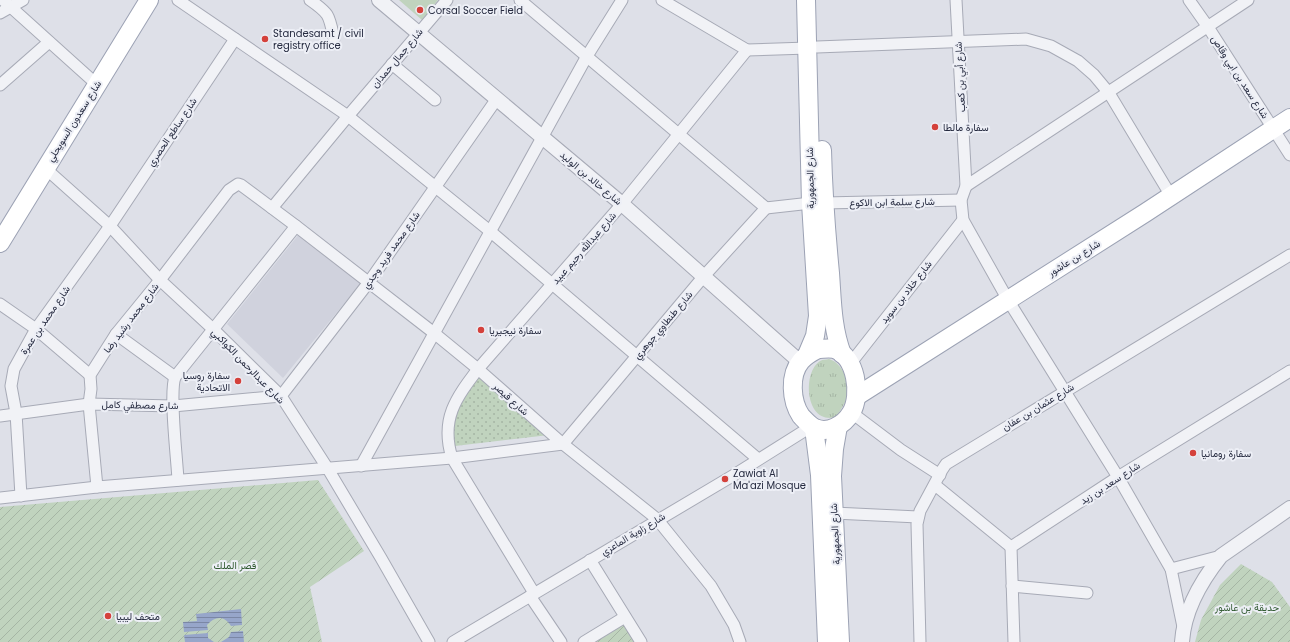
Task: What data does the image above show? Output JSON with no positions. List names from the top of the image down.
{
  "streets": {
    "main road": ["شارع سعدون السويحلي", "شارع الجمهورية", "شارع بن عاشور"],
    "street": [
      "شارع جمال حمدان",
      "شارع أبي بن كعب",
      "شارع سعد بن ابي وقاص",
      "شارع ساطع الحصري",
      "شارع خالد بن الوليد",
      "شارع سلمة ابن الاكوع",
      "شارع عبدالله رحيم عبيد",
      "شارع محمد فريد وجدي",
      "شارع خلاد بن سويد",
      "شارع محمد رشيد رضا",
      "شارع محمد بن عمرة",
      "شارع طنطاوي جوهري",
      "شارع عبدالرحمن الكواكبي",
      "شارع قيصر",
      "شارع مصطفي كامل",
      "شارع عثمان بن عفان",
      "شارع سعد بن زيد",
      "شارع زاوية الماعزي"
    ]
  },
  "crossings": [
    ["شارع جمال حمدان", "شارع خالد بن الوليد"],
    ["شارع جمال حمدان", "شارع قيصر"],
    ["شارع أبي بن كعب", "شارع سلمة ابن الاكوع"],
    ["شارع سعد بن ابي وقاص", "شارع بن عاشور"],
    ["شارع سعدون السويحلي", "شارع عبدالرحمن الكواكبي"],
    ["شارع ساطع الحصري", "شارع محمد بن عمرة"],
    ["شارع ساطع الحصري", "شارع عبدالرحمن الكواكبي"],
    ["شارع خالد بن الوليد", "شارع الجمهورية"],
    ["شارع خالد بن الوليد", "شارع عبدالله رحيم عبيد"],
    ["شارع خالد بن الوليد", "شارع محمد فريد وجدي"],
    ["شارع خالد بن الوليد", "شارع بن عاشور"],
    ["شارع خالد بن الوليد", "شارع خلاد بن سويد"],
    ["شارع خالد بن الوليد", "شارع طنطاوي جوهري"],
    ["شارع خالد بن الوليد", "شارع زاوية الماعزي"],
    ["شارع الجمهورية", "شارع سلمة ابن الاكوع"],
    ["شارع الجمهورية", "شارع بن عاشور"],
    ["شارع الجمهورية", "شارع خلاد بن سويد"],
    ["شارع الجمهورية", "شارع زاوية الماعزي"],
    ["شارع سلمة ابن الاكوع", "شارع طنطاوي جوهري"],
    ["شارع عبدالله رحيم عبيد", "شارع قيصر"],
    ["شارع محمد فريد وجدي", "شارع عبدالرحمن الكواكبي"],
    ["شارع محمد فريد وجدي", "شارع قيصر"],
    ["شارع محمد فريد وجدي", "شارع مصطفي كامل"],
    ["شارع بن عاشور", "شارع خلاد بن سويد"],
    ["شارع بن عاشور", "شارع زاوية الماعزي"],
    ["شارع خلاد بن سويد", "شارع زاوية الماعزي"],
    ["شارع محمد رشيد رضا", "شارع عبدالرحمن الكواكبي"],
    ["شارع محمد رشيد رضا", "شارع قيصر"],
    ["شارع محمد بن عمرة", "شارع عبدالرحمن الكواكبي"],
    ["شارع محمد بن عمرة", "شارع مصطفي كامل"],
    ["شارع طنطاوي جوهري", "شارع قيصر"],
    ["شارع عبدالرحمن الكواكبي", "شارع مصطفي كامل"],
    ["شارع قيصر", "شارع زاوية الماعزي"]
  ],
  "parks": ["قصر الملك", "حديقة بن عاشور"],
  "places": [
    "Corsal Soccer Field",
    "Standesamt / civil registry office",
    "سفارة مالطا",
    "سفارة نيجيريا",
    "سفارة روسيا الاتحادية",
    "سفارة رومانيا",
    "Zawiat Al Ma'azi Mosque",
    "متحف ليبيا"
  ]
}
